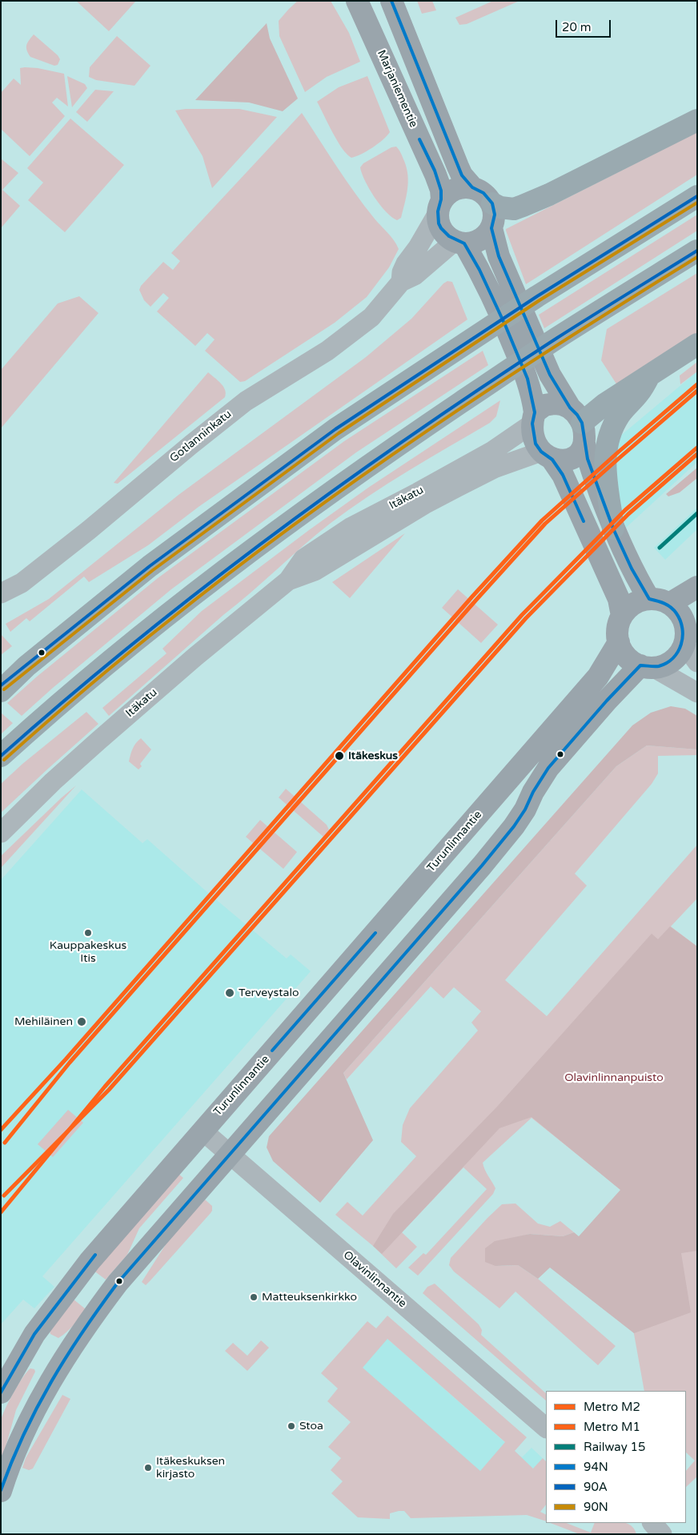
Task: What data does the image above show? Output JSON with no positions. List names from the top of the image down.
{
  "streets": {
    "main road": ["Marjaniementie", "Turunlinnantie"],
    "street": ["Gotlanninkatu", "Itäkatu", "Olavinlinnantie"]
  },
  "crossings": [
    ["Marjaniementie", "Gotlanninkatu"],
    ["Turunlinnantie", "Olavinlinnantie"]
  ],
  "parks": ["Olavinlinnanpuisto"],
  "places": [
    "Itäkeskus",
    "Kauppakeskus Itis",
    "Terveystalo",
    "Mehiläinen",
    "Matteuksenkirkko",
    "Stoa",
    "Itäkeskuksen kirjasto"
  ],
  "lines": [
    "transit line 94N",
    "transit line 90A",
    "transit line 90N",
    "metro line M2",
    "metro line M1",
    "rail line 15"
  ],
  "legend": [
    "Metro M2",
    "Metro M1",
    "Railway 15",
    "94N",
    "90A",
    "90N"
  ],
  "scale_bar": "20 m"
}
